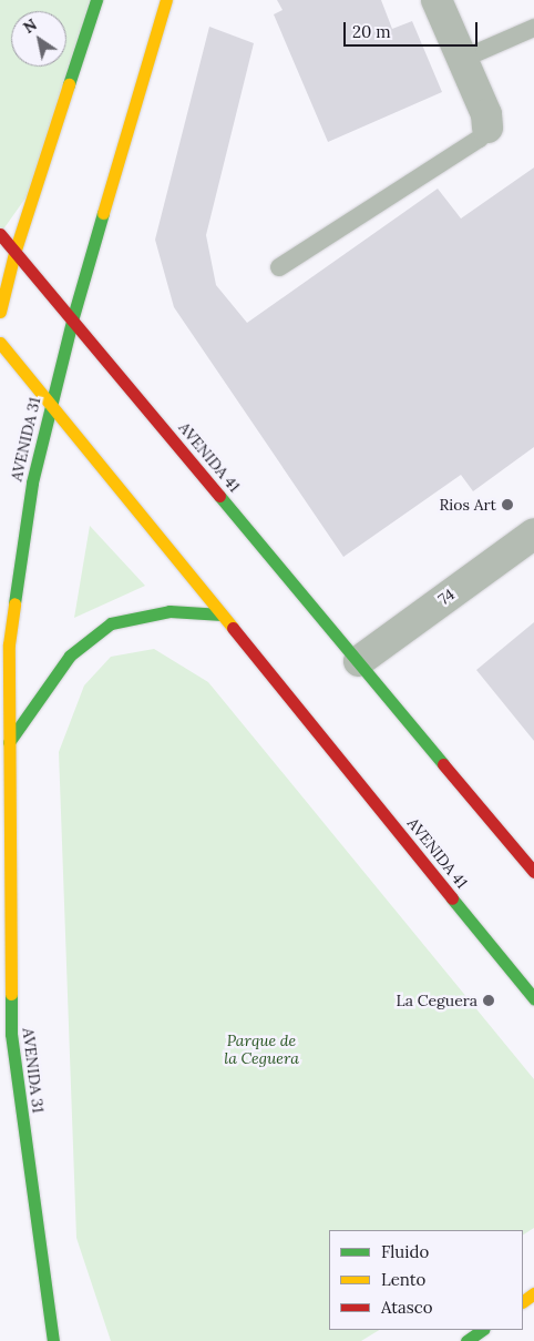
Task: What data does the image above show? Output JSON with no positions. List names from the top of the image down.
{
  "streets": {
    "main road": ["AVENIDA 31", "AVENIDA 41"],
    "street": ["74"]
  },
  "crossings": [
    ["AVENIDA 31", "AVENIDA 41"],
    ["AVENIDA 41", "74"]
  ],
  "parks": ["Parque de la Ceguera"],
  "places": ["Rios Art", "La Ceguera"],
  "legend": ["Fluido", "Lento", "Atasco"],
  "scale_bar": "20 m",
  "north": "top left"
}
